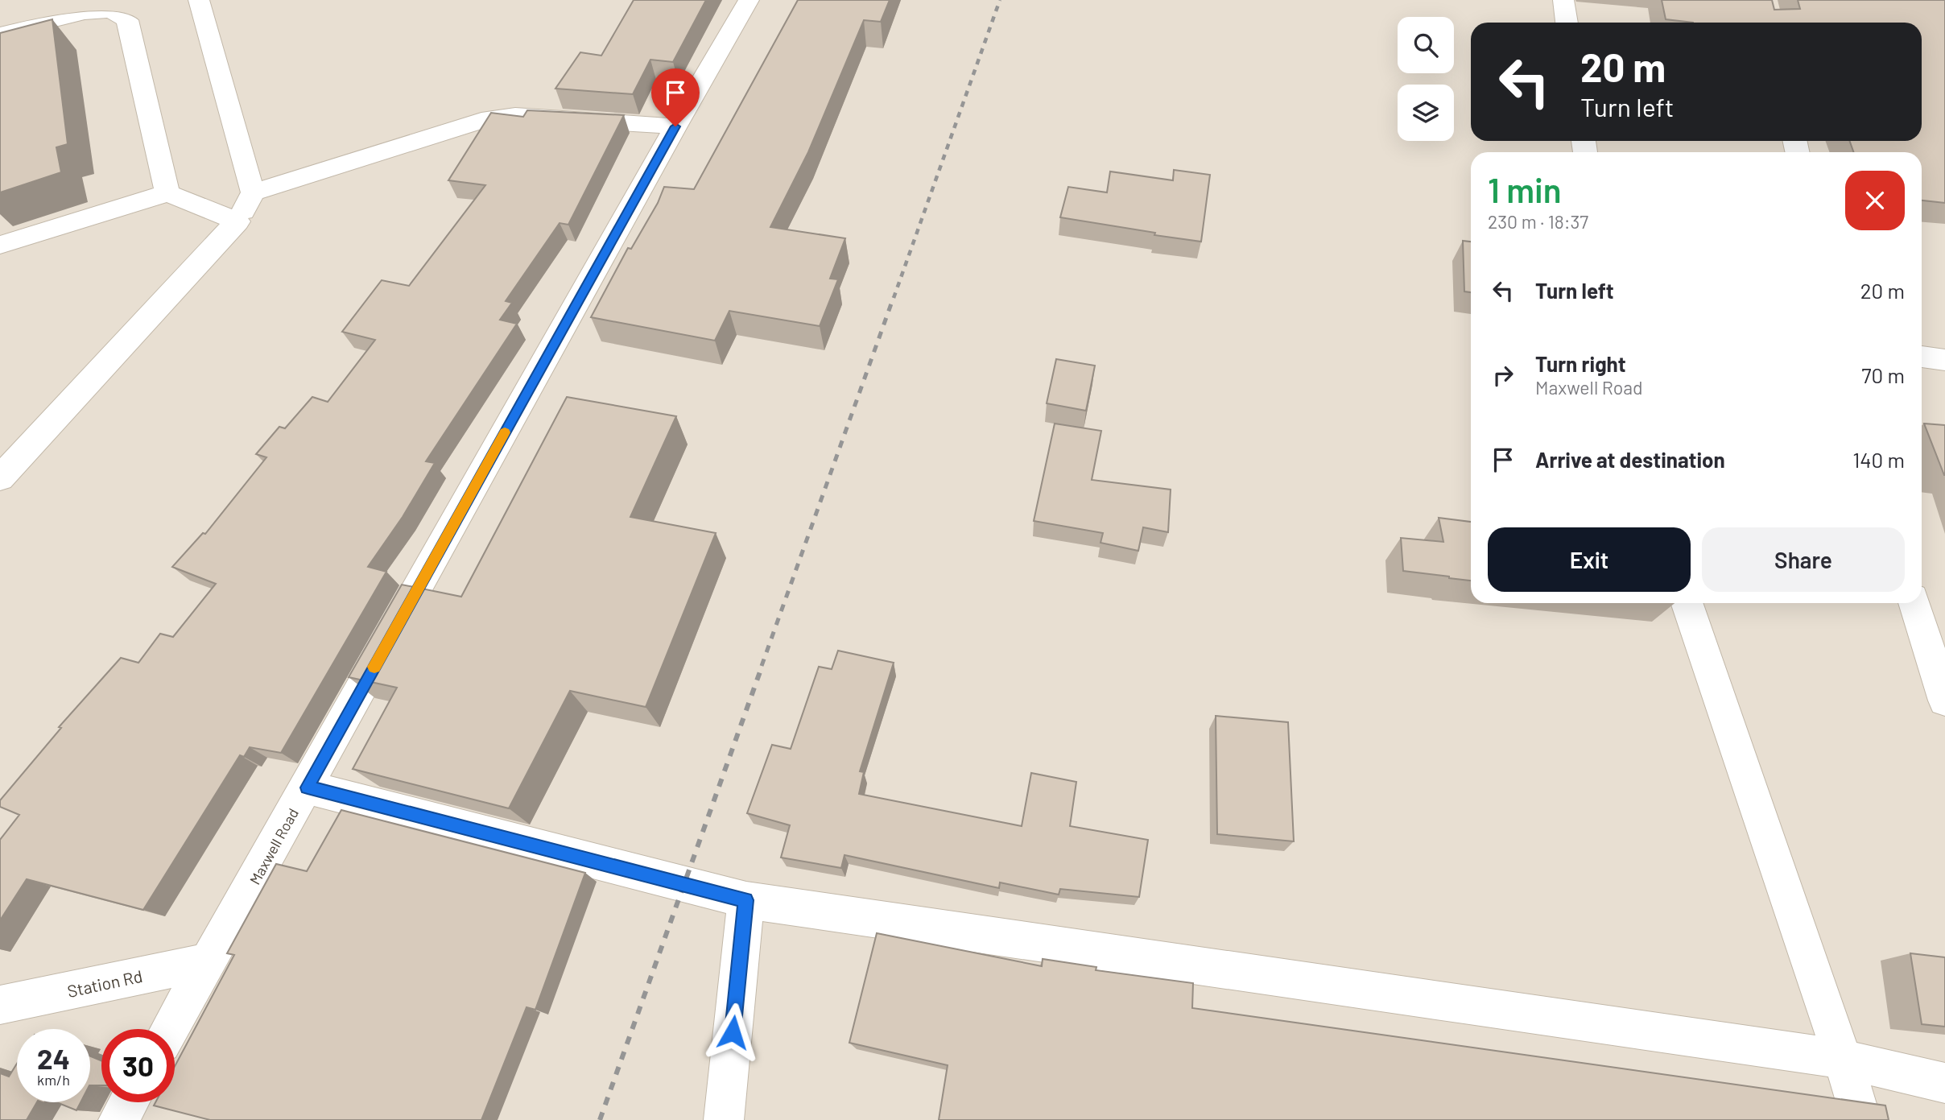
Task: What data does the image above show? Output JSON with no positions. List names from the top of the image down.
{
  "streets": {
    "street": ["Maxwell Road", "Station Rd"]
  },
  "crossings": [
    ["Maxwell Road", "Station Rd"]
  ],
  "page": {
    "turn": ["20 m", "Turn left"],
    "heading": ["1 min", "230 m · 18:37"],
    "list": [
      {
        "name": "Turn left",
        "value": "20 m"
      },
      {
        "name": "Turn right",
        "note": "Maxwell Road",
        "value": "70 m"
      },
      {
        "name": "Arrive at destination",
        "value": "140 m"
      }
    ],
    "buttons": ["Exit", "Share"],
    "speed": "24 km/h",
    "limit": "30"
  }
}
